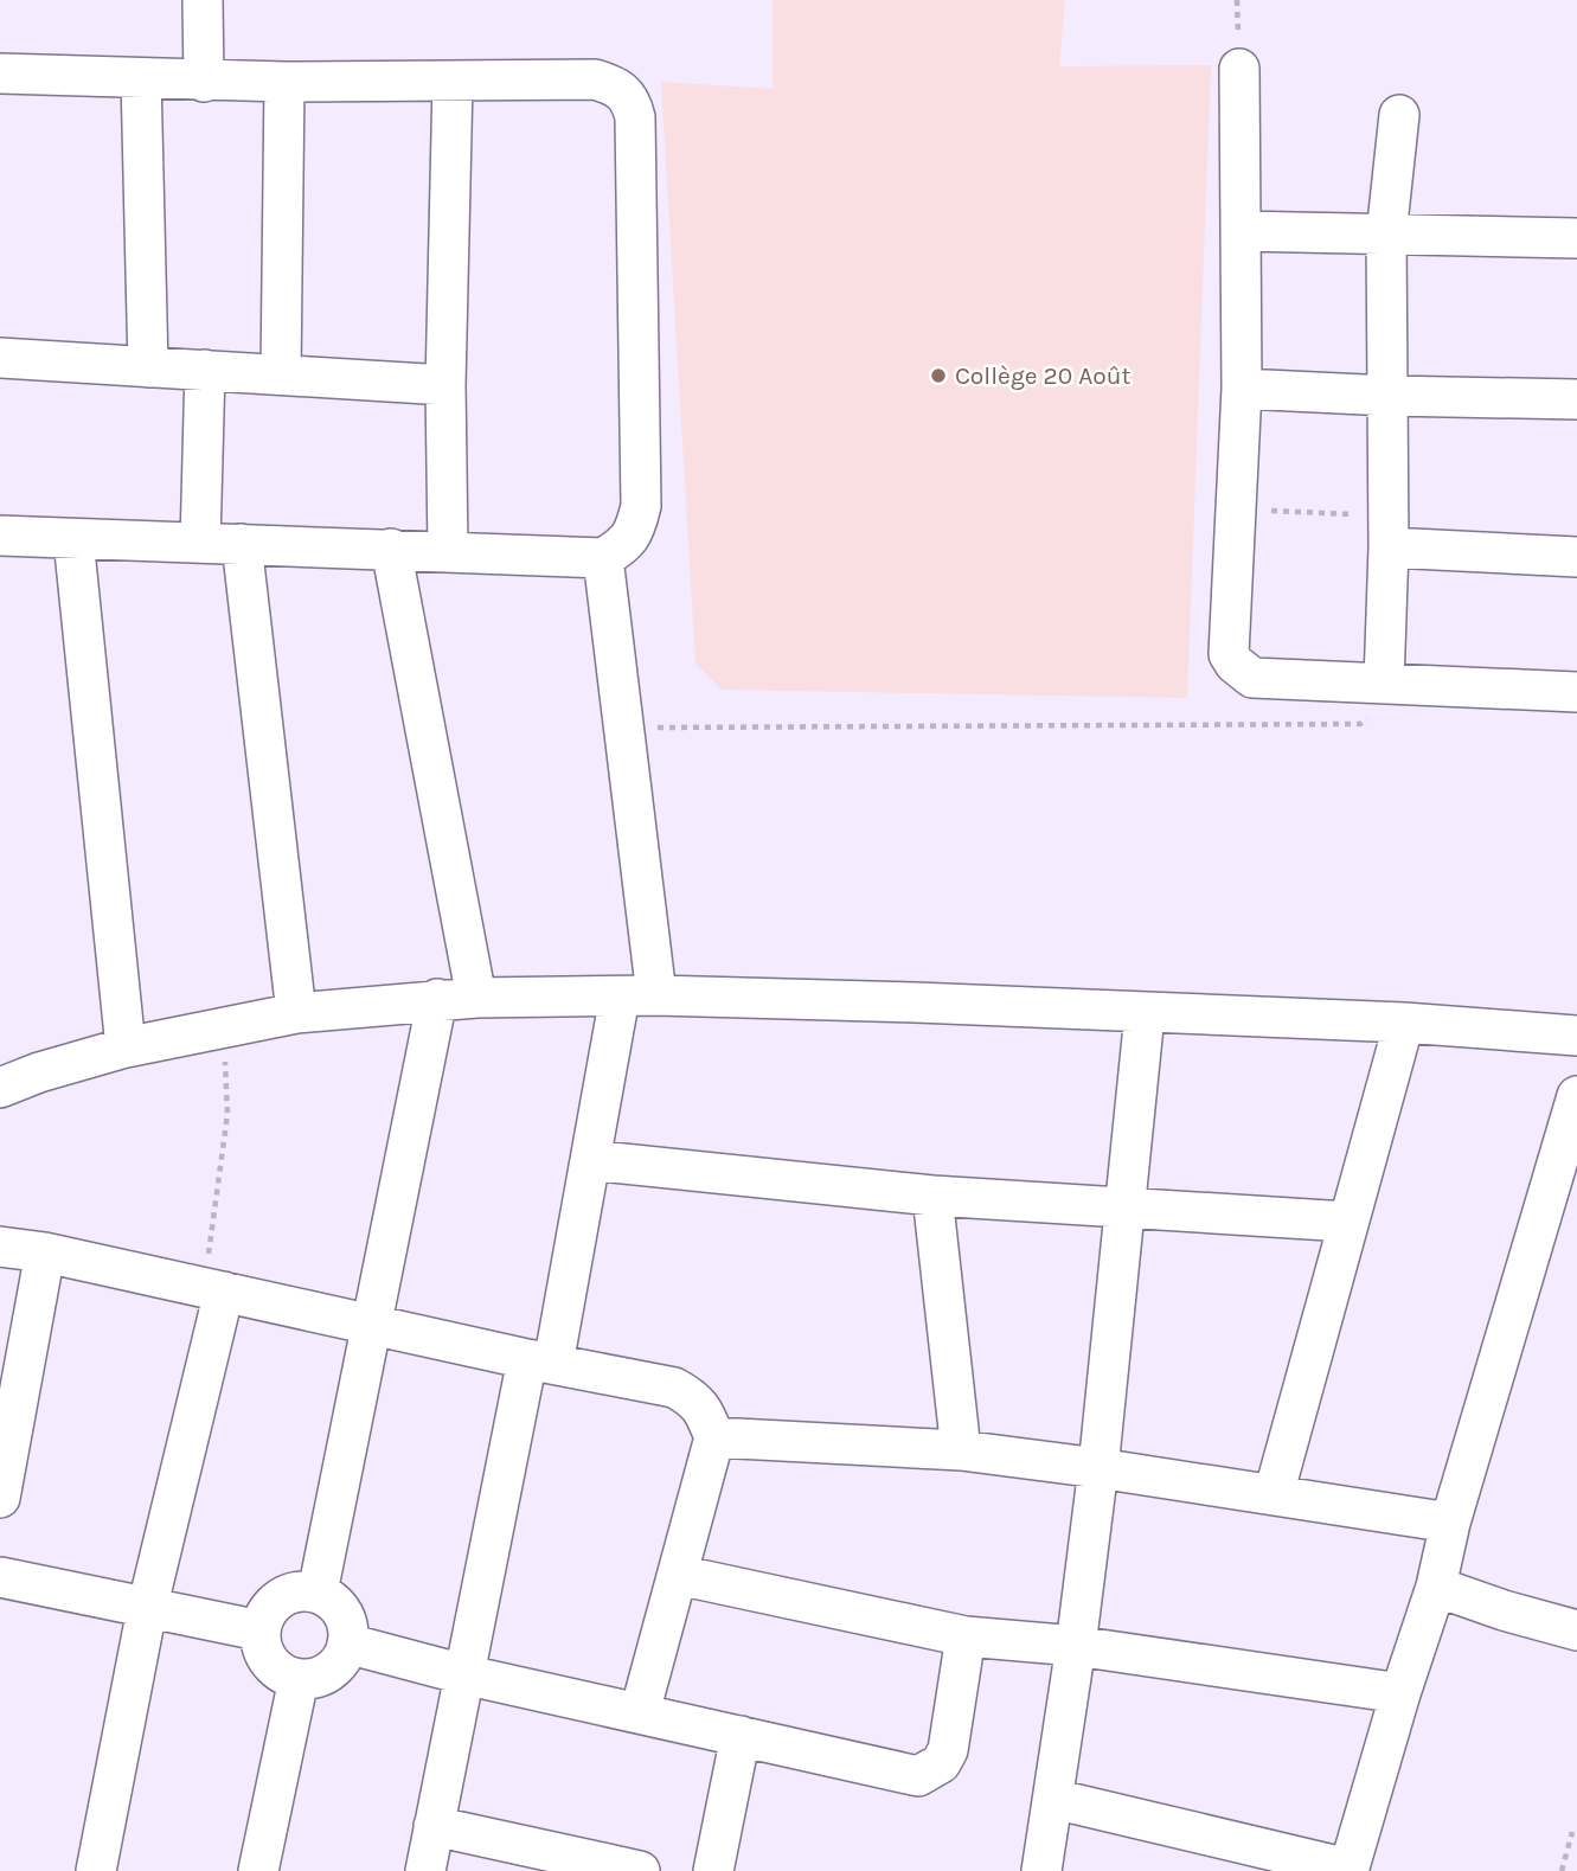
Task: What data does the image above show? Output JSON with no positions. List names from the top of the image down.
{
  "places": ["Collège 20 Août"]
}
